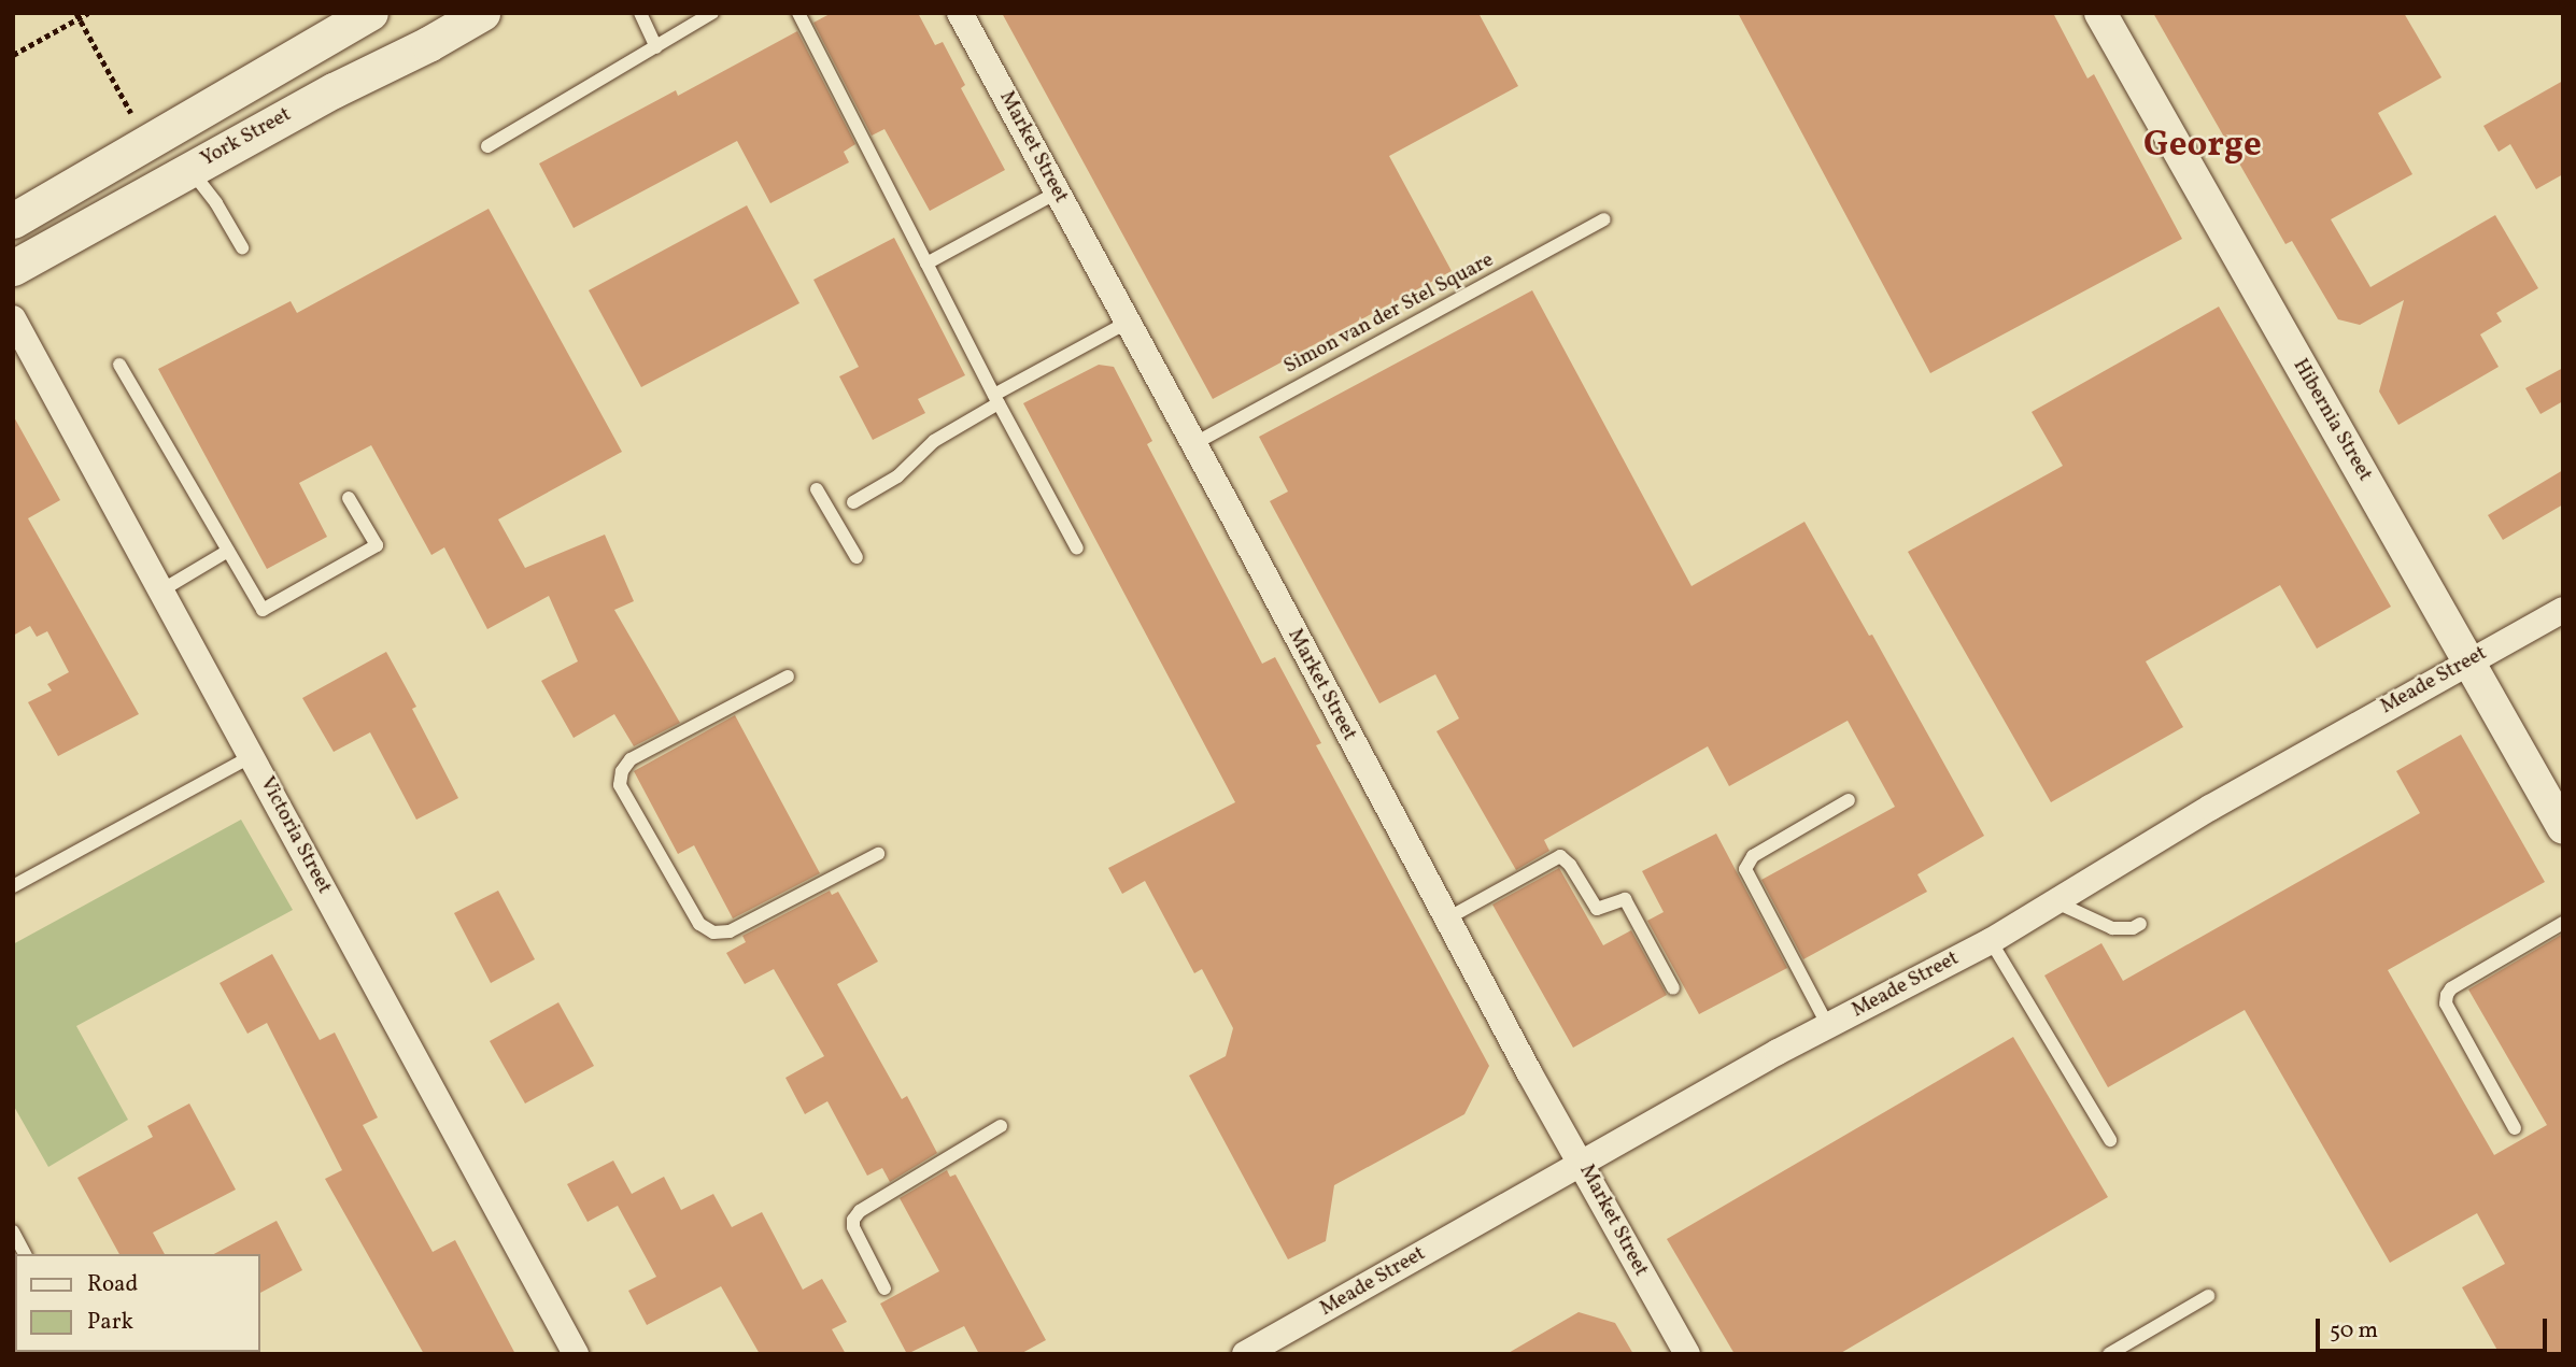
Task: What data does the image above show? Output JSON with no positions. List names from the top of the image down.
{
  "streets": {
    "main road": ["York Street"],
    "street": [
      "Market Street",
      "Hibernia Street",
      "Meade Street",
      "Victoria Street"
    ],
    "lane": ["Simon van der Stel Square"]
  },
  "crossings": [
    ["Market Street", "Simon van der Stel Square"],
    ["Market Street", "Meade Street"],
    ["Hibernia Street", "Meade Street"]
  ],
  "districts": ["George"],
  "legend": ["Road", "Park"],
  "scale_bar": "50 m"
}
